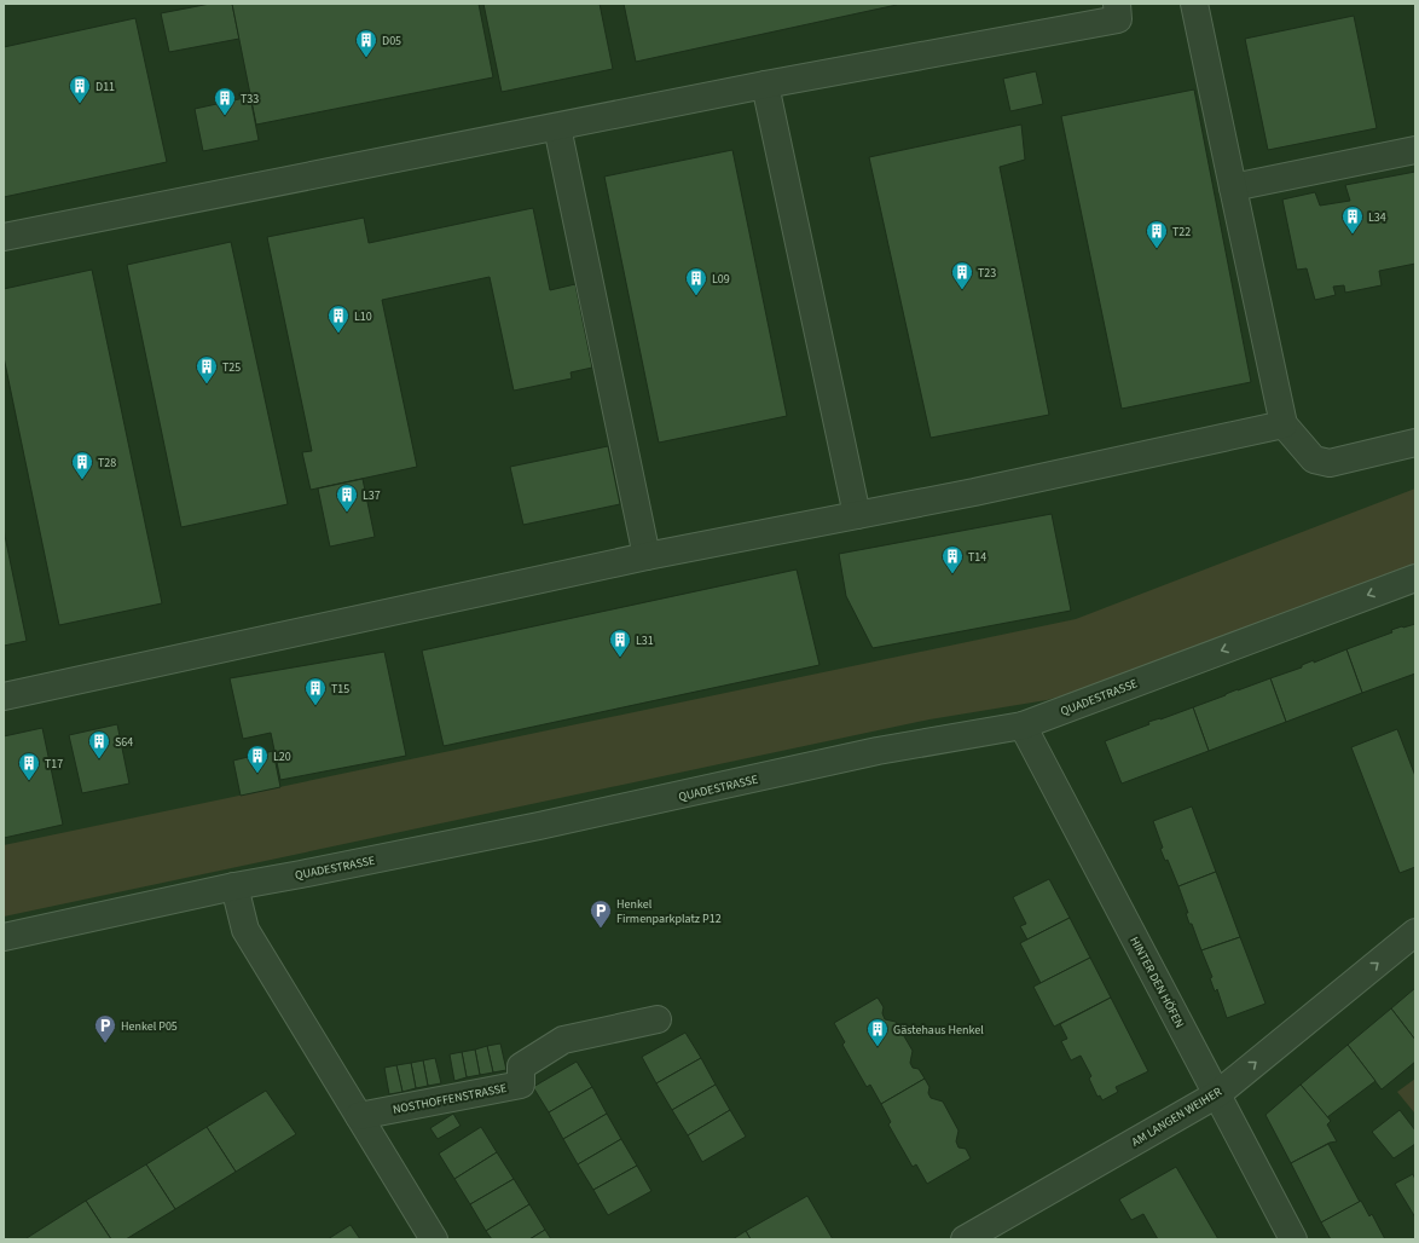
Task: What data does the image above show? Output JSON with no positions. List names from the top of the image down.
{
  "streets": {
    "street": [
      "QUADESTRASSE",
      "HINTER DEN HÖFEN",
      "NOSTHOFFENSTRASSE",
      "AM LANGEN WEIHER"
    ]
  },
  "crossings": [
    ["QUADESTRASSE", "HINTER DEN HÖFEN"],
    ["HINTER DEN HÖFEN", "AM LANGEN WEIHER"]
  ],
  "one_way": ["AM LANGEN WEIHER"],
  "places": {
    "building": [
      "D05",
      "D11",
      "T33",
      "L34",
      "T22",
      "T23",
      "L09",
      "L10",
      "T25",
      "T28",
      "L37",
      "T14",
      "L31",
      "T15",
      "S64",
      "L20",
      "T17",
      "Gästehaus Henkel"
    ],
    "parking": ["Henkel Firmenparkplatz P12", "Henkel P05"]
  }
}
